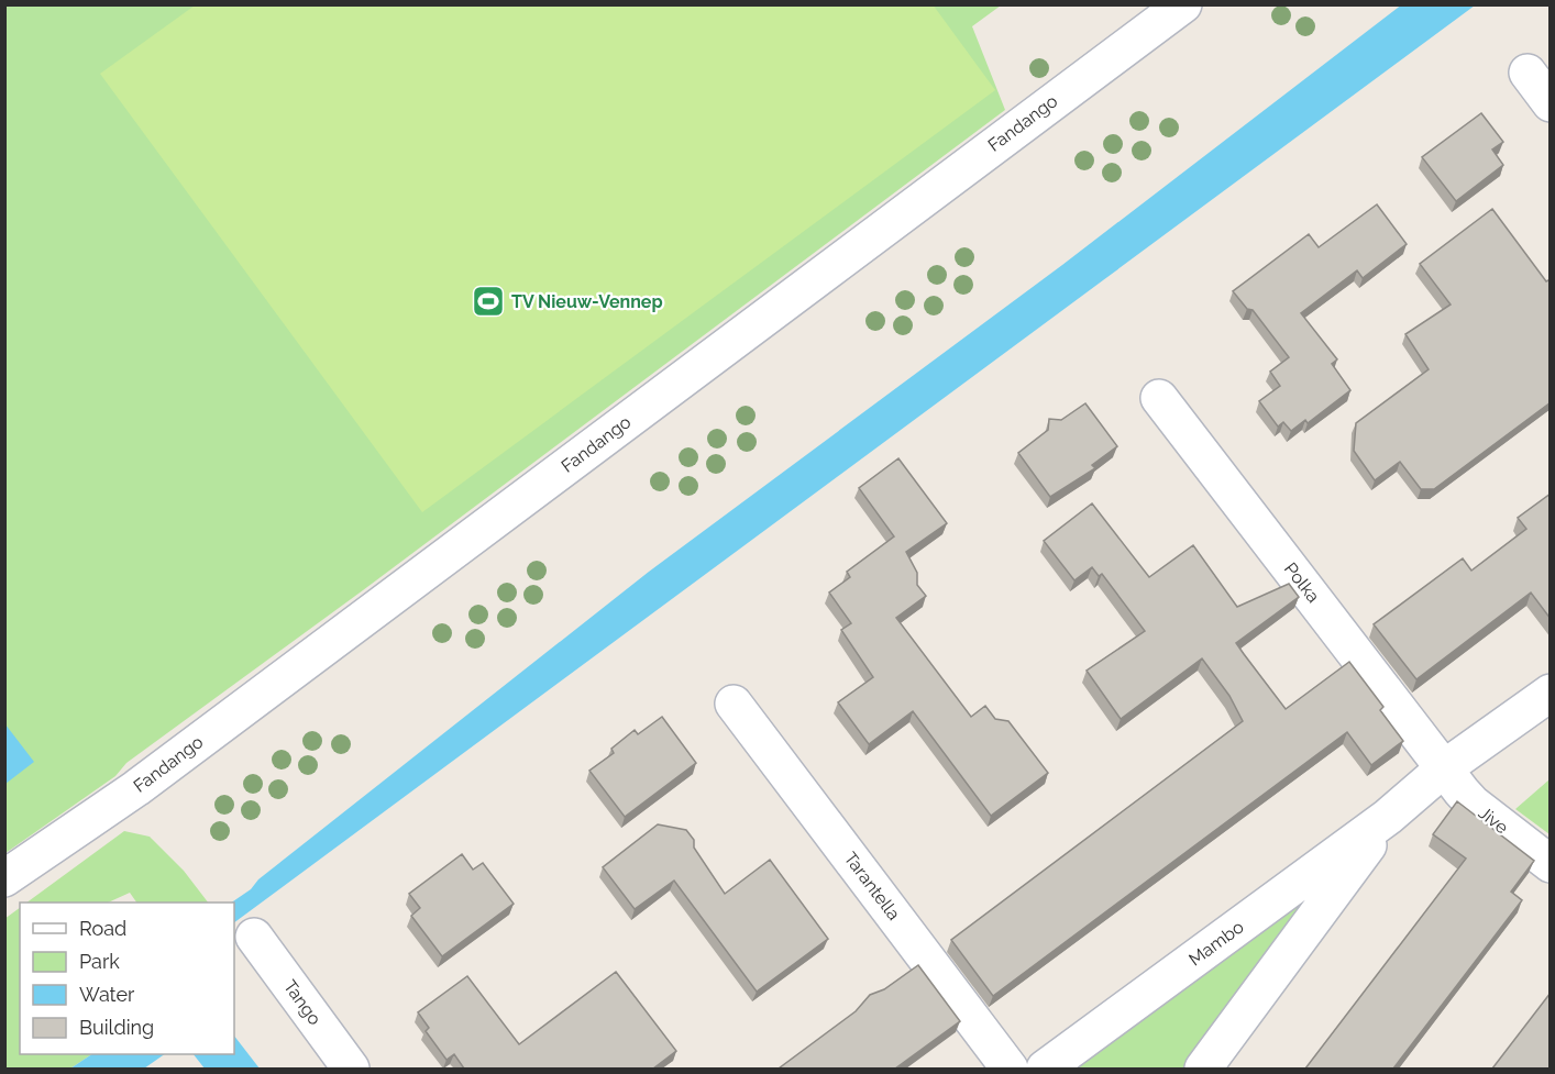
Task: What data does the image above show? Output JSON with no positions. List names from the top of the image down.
{
  "streets": {
    "street": [
      "Fandango",
      "Polka",
      "Jive",
      "Tarantella",
      "Mambo",
      "Tango"
    ]
  },
  "crossings": [
    ["Polka", "Jive"],
    ["Polka", "Mambo"],
    ["Jive", "Mambo"]
  ],
  "places": {
    "sports": ["TV Nieuw-Vennep"]
  },
  "legend": [
    "Road",
    "Park",
    "Water",
    "Building"
  ]
}
